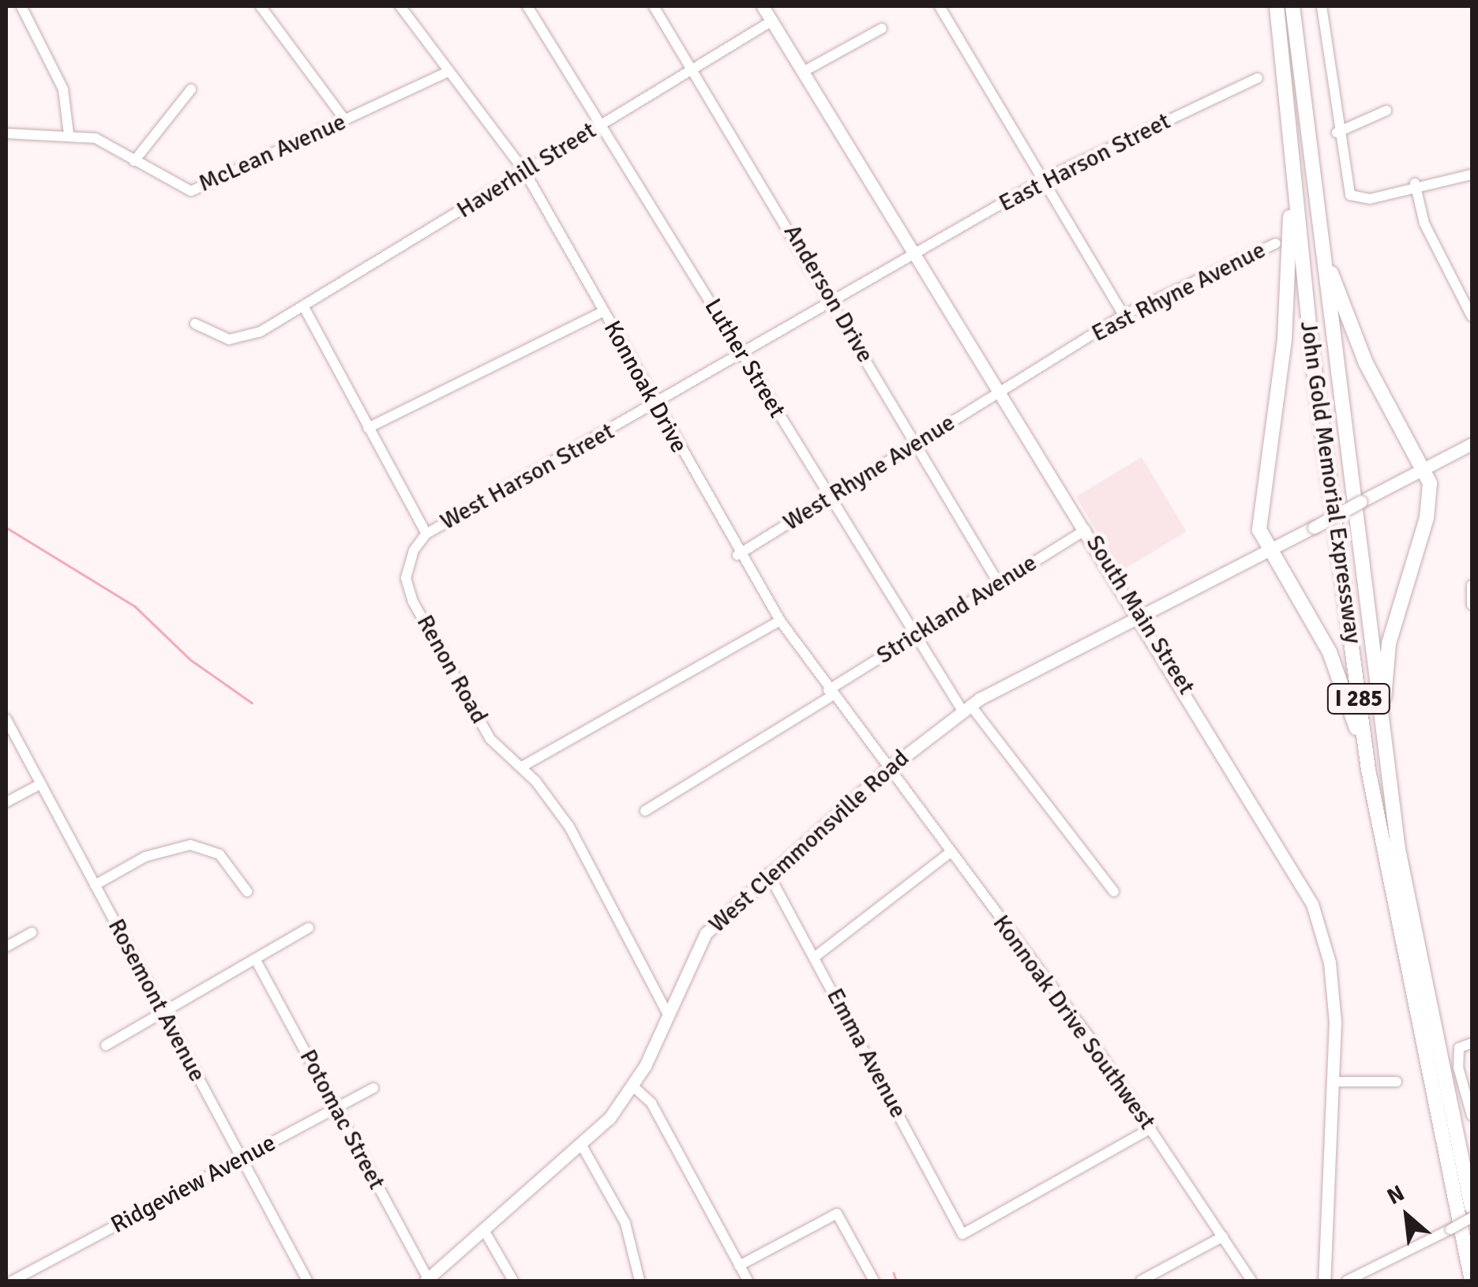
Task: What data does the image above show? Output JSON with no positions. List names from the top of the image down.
{
  "streets": {
    "highway": ["John Gold Memorial Expressway", "I 285"],
    "main road": ["South Main Street", "West Clemmonsville Road"],
    "street": [
      "McLean Avenue",
      "East Harson Street",
      "Haverhill Street",
      "East Rhyne Avenue",
      "Anderson Drive",
      "Luther Street",
      "Konnoak Drive",
      "West Rhyne Avenue",
      "West Harson Street",
      "Strickland Avenue",
      "Renon Road",
      "Rosemont Avenue",
      "Konnoak Drive Southwest",
      "Emma Avenue",
      "Potomac Street",
      "Ridgeview Avenue"
    ]
  },
  "crossings": [
    ["McLean Avenue", "Konnoak Drive"],
    ["East Harson Street", "West Harson Street"],
    ["East Harson Street", "South Main Street"],
    ["Haverhill Street", "Anderson Drive"],
    ["Haverhill Street", "Luther Street"],
    ["Haverhill Street", "Konnoak Drive"],
    ["Haverhill Street", "South Main Street"],
    ["East Rhyne Avenue", "West Rhyne Avenue"],
    ["East Rhyne Avenue", "South Main Street"],
    ["Anderson Drive", "West Rhyne Avenue"],
    ["Anderson Drive", "West Harson Street"],
    ["Anderson Drive", "Strickland Avenue"],
    ["Luther Street", "West Rhyne Avenue"],
    ["Luther Street", "West Harson Street"],
    ["Luther Street", "Strickland Avenue"],
    ["Luther Street", "West Clemmonsville Road"],
    ["Konnoak Drive", "West Rhyne Avenue"],
    ["Konnoak Drive", "West Harson Street"],
    ["Konnoak Drive", "Strickland Avenue"],
    ["Konnoak Drive", "West Clemmonsville Road"],
    ["Konnoak Drive", "Konnoak Drive Southwest"],
    ["West Rhyne Avenue", "South Main Street"],
    ["West Harson Street", "South Main Street"],
    ["West Harson Street", "Renon Road"],
    ["Strickland Avenue", "South Main Street"],
    ["South Main Street", "West Clemmonsville Road"],
    ["Renon Road", "West Clemmonsville Road"],
    ["West Clemmonsville Road", "Konnoak Drive Southwest"],
    ["West Clemmonsville Road", "Emma Avenue"],
    ["West Clemmonsville Road", "Potomac Street"],
    ["Rosemont Avenue", "Ridgeview Avenue"],
    ["Konnoak Drive Southwest", "Emma Avenue"],
    ["Potomac Street", "Ridgeview Avenue"]
  ],
  "north": "top left"
}
